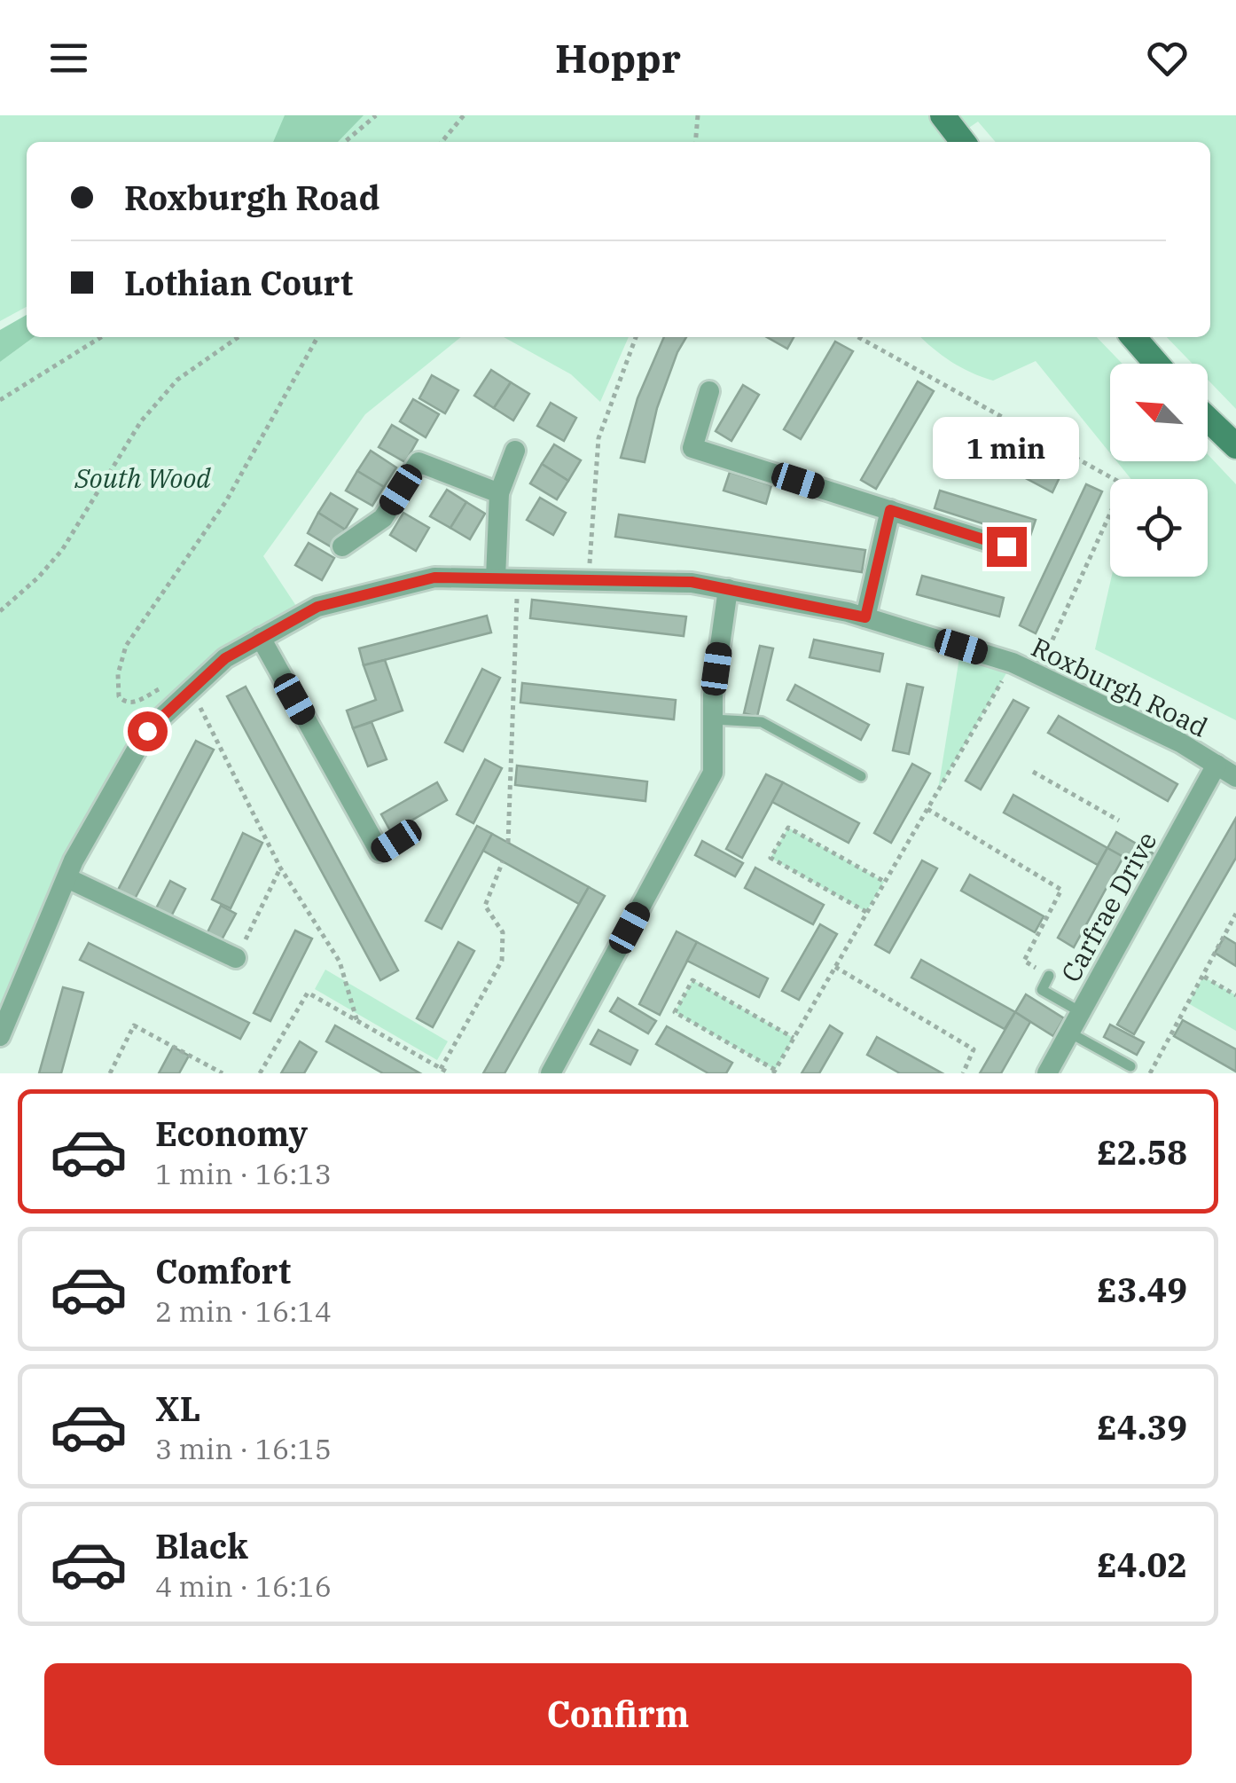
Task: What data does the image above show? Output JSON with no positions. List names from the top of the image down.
{
  "streets": {
    "street": ["Roxburgh Road", "Carfrae Drive"]
  },
  "crossings": [
    ["Roxburgh Road", "Carfrae Drive"]
  ],
  "parks": ["South Wood"],
  "north": "top left",
  "page": {
    "header": "Hoppr",
    "banner": ["Roxburgh Road", "Lothian Court"],
    "bubble": "1 min",
    "list": [
      {
        "name": "Economy",
        "note": "1 min · 16:13",
        "value": "£2.58"
      },
      {
        "name": "Comfort",
        "note": "2 min · 16:14",
        "value": "£3.49"
      },
      {
        "name": "XL",
        "note": "3 min · 16:15",
        "value": "£4.39"
      },
      {
        "name": "Black",
        "note": "4 min · 16:16",
        "value": "£4.02"
      }
    ],
    "buttons": "Confirm"
  }
}
